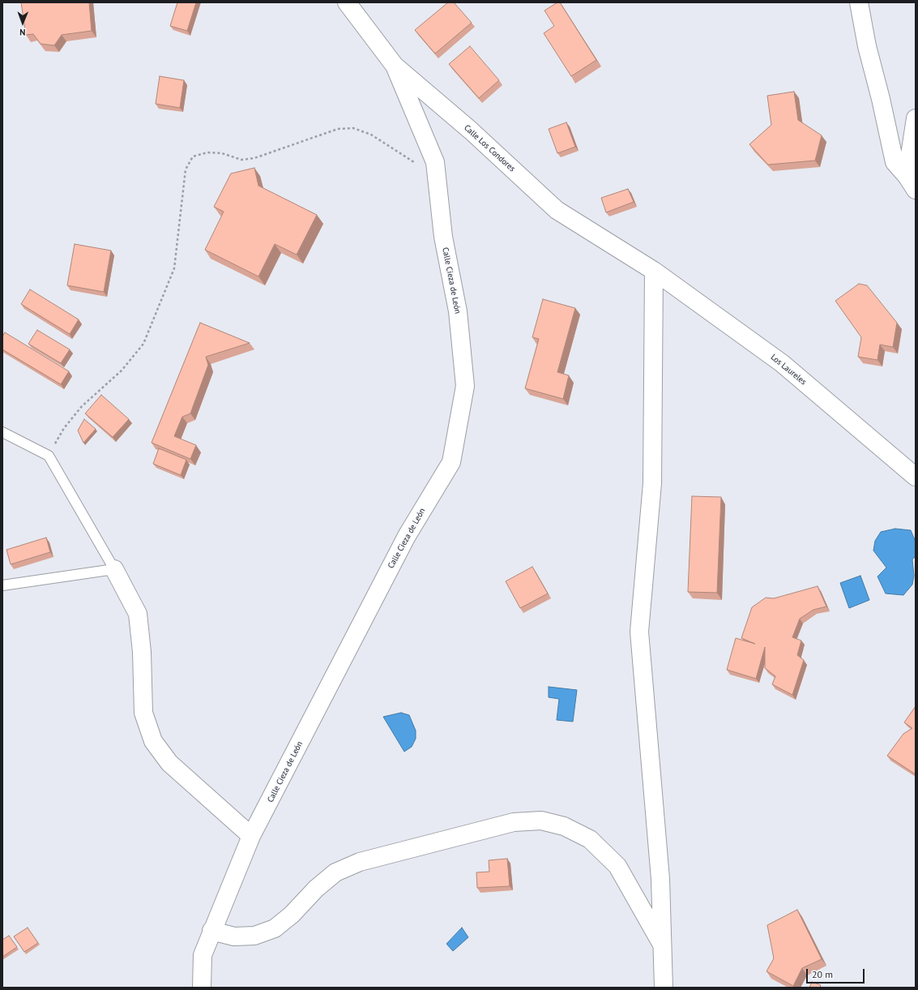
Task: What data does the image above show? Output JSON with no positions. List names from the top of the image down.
{
  "streets": {
    "street": ["Calle Los Condores", "Calle Cieza de León", "Los Laureles"]
  },
  "crossings": [
    ["Calle Los Condores", "Calle Cieza de León"],
    ["Calle Los Condores", "Los Laureles"]
  ],
  "scale_bar": "20 m",
  "north": "bottom"
}
